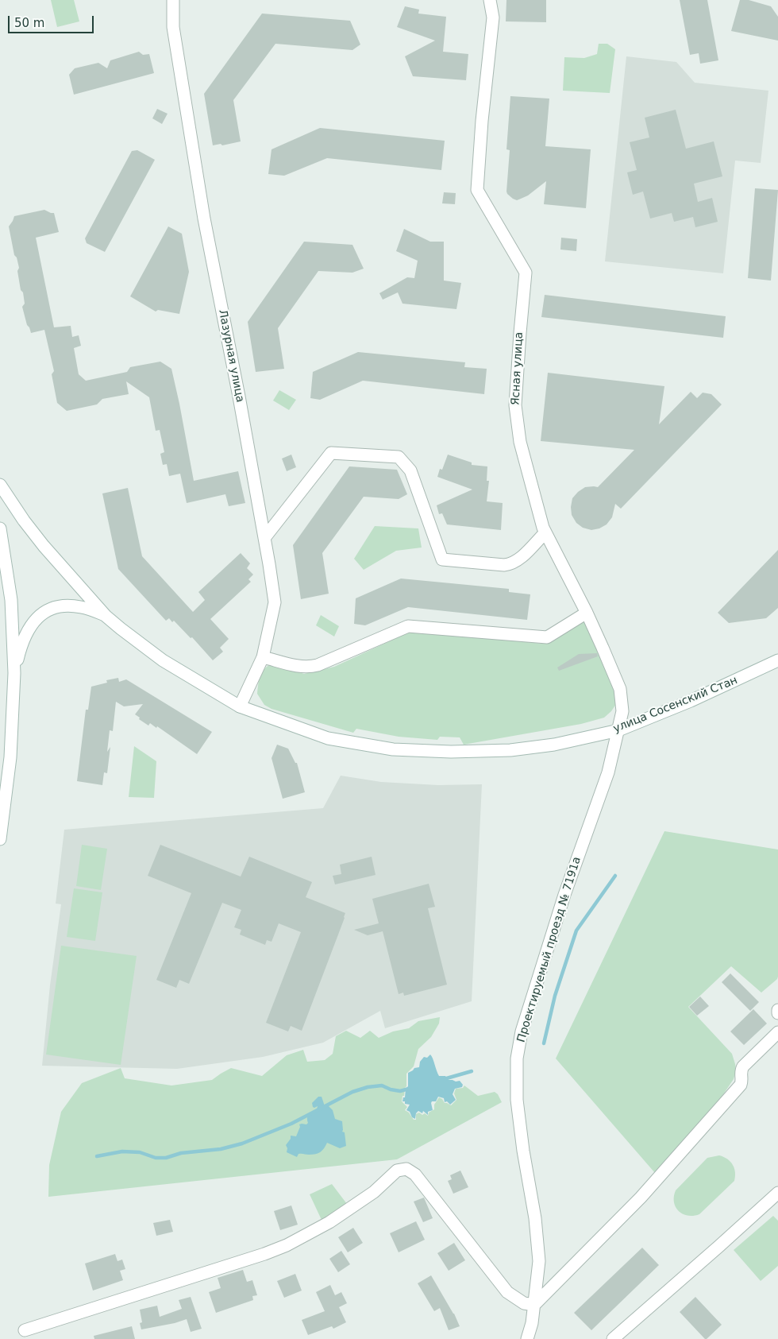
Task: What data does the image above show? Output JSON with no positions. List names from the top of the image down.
{
  "streets": {
    "street": [
      "Лазурная улица",
      "Ясная улица",
      "улица Сосенский Стан",
      "Проектируемый проезд № 7191а"
    ]
  },
  "crossings": [
    ["Лазурная улица", "улица Сосенский Стан"],
    ["Ясная улица", "улица Сосенский Стан"],
    ["Ясная улица", "Проектируемый проезд № 7191а"],
    ["улица Сосенский Стан", "Проектируемый проезд № 7191а"]
  ],
  "scale_bar": "50 m"
}
